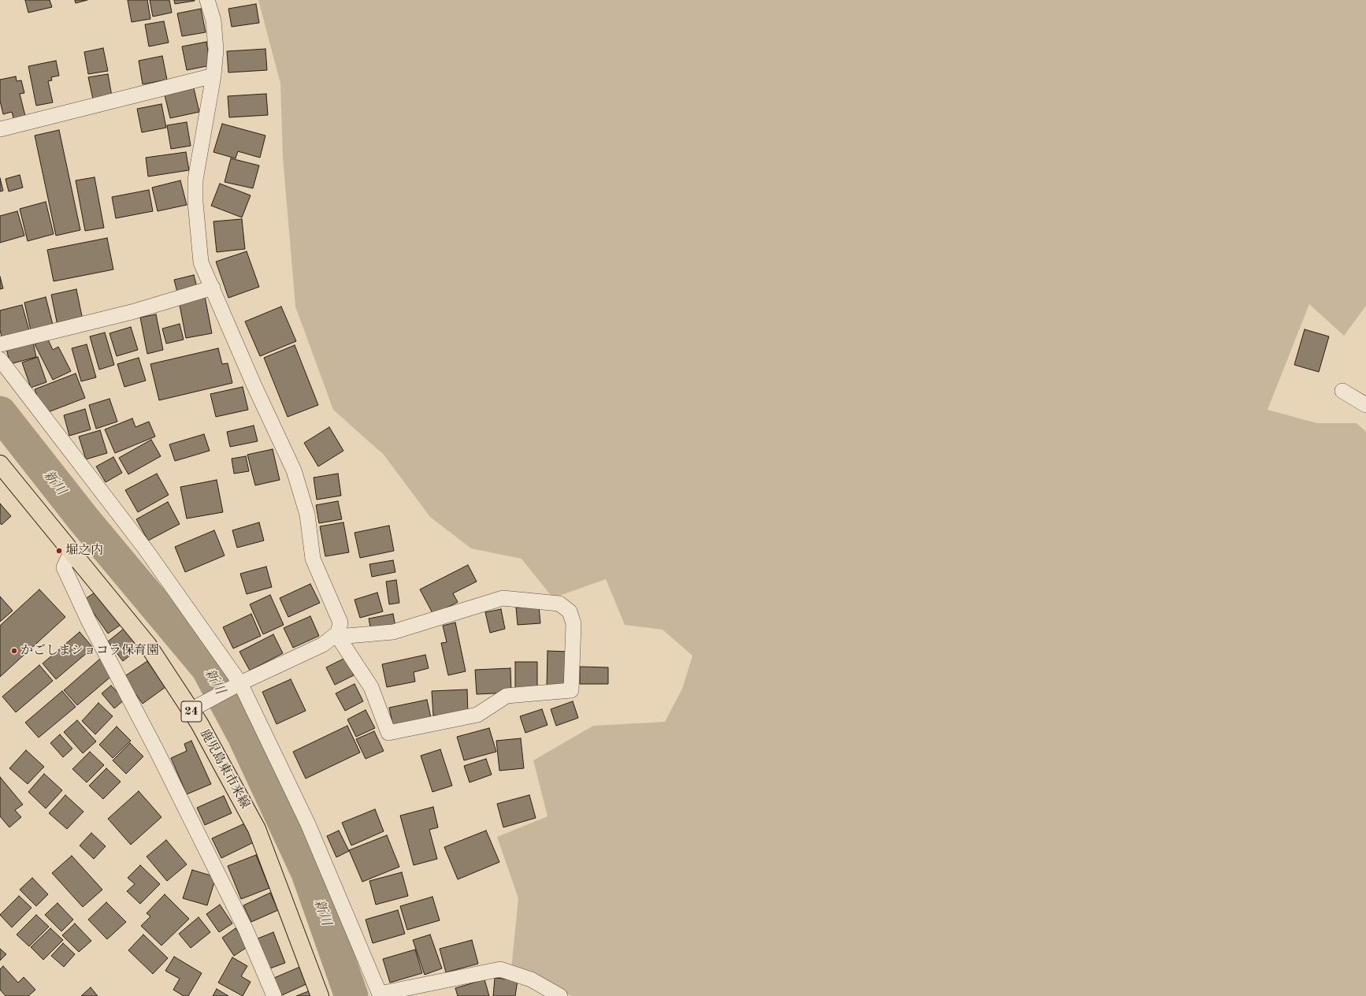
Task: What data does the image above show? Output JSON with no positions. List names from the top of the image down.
{
  "streets": {
    "main road": ["24", "鹿児島東市来線"]
  },
  "water": ["新川"],
  "places": ["堀之内", "かごしまショコラ保育園"]
}
